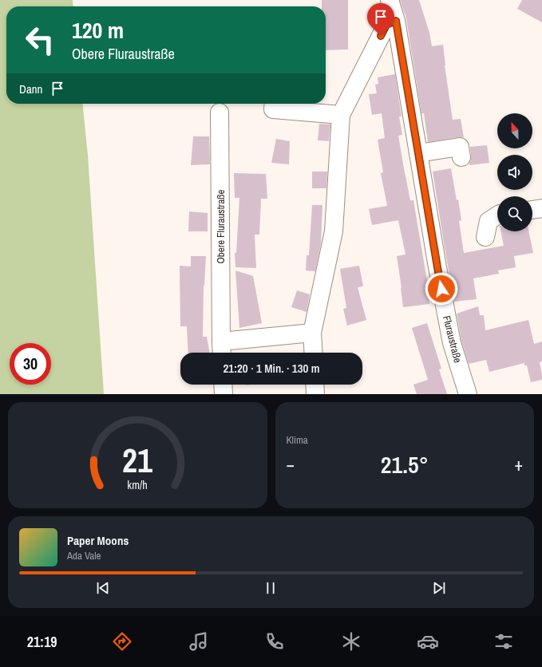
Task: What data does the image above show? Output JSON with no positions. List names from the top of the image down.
{
  "streets": {
    "street": ["Obere Fluraustraße", "Fluraustraße"]
  },
  "north": "top",
  "page": {
    "turn": ["120 m", "Obere Fluraustraße"],
    "then": "Dann",
    "limit": "30",
    "trip": "21:20 · 1 Min. · 130 m",
    "tile": "Klima",
    "heat": ["−", "21.5°", "+"],
    "song": ["Paper Moons", "Ada Vale"],
    "tabs": "21:19",
    "gauge": ["21", "km/h"]
  }
}
